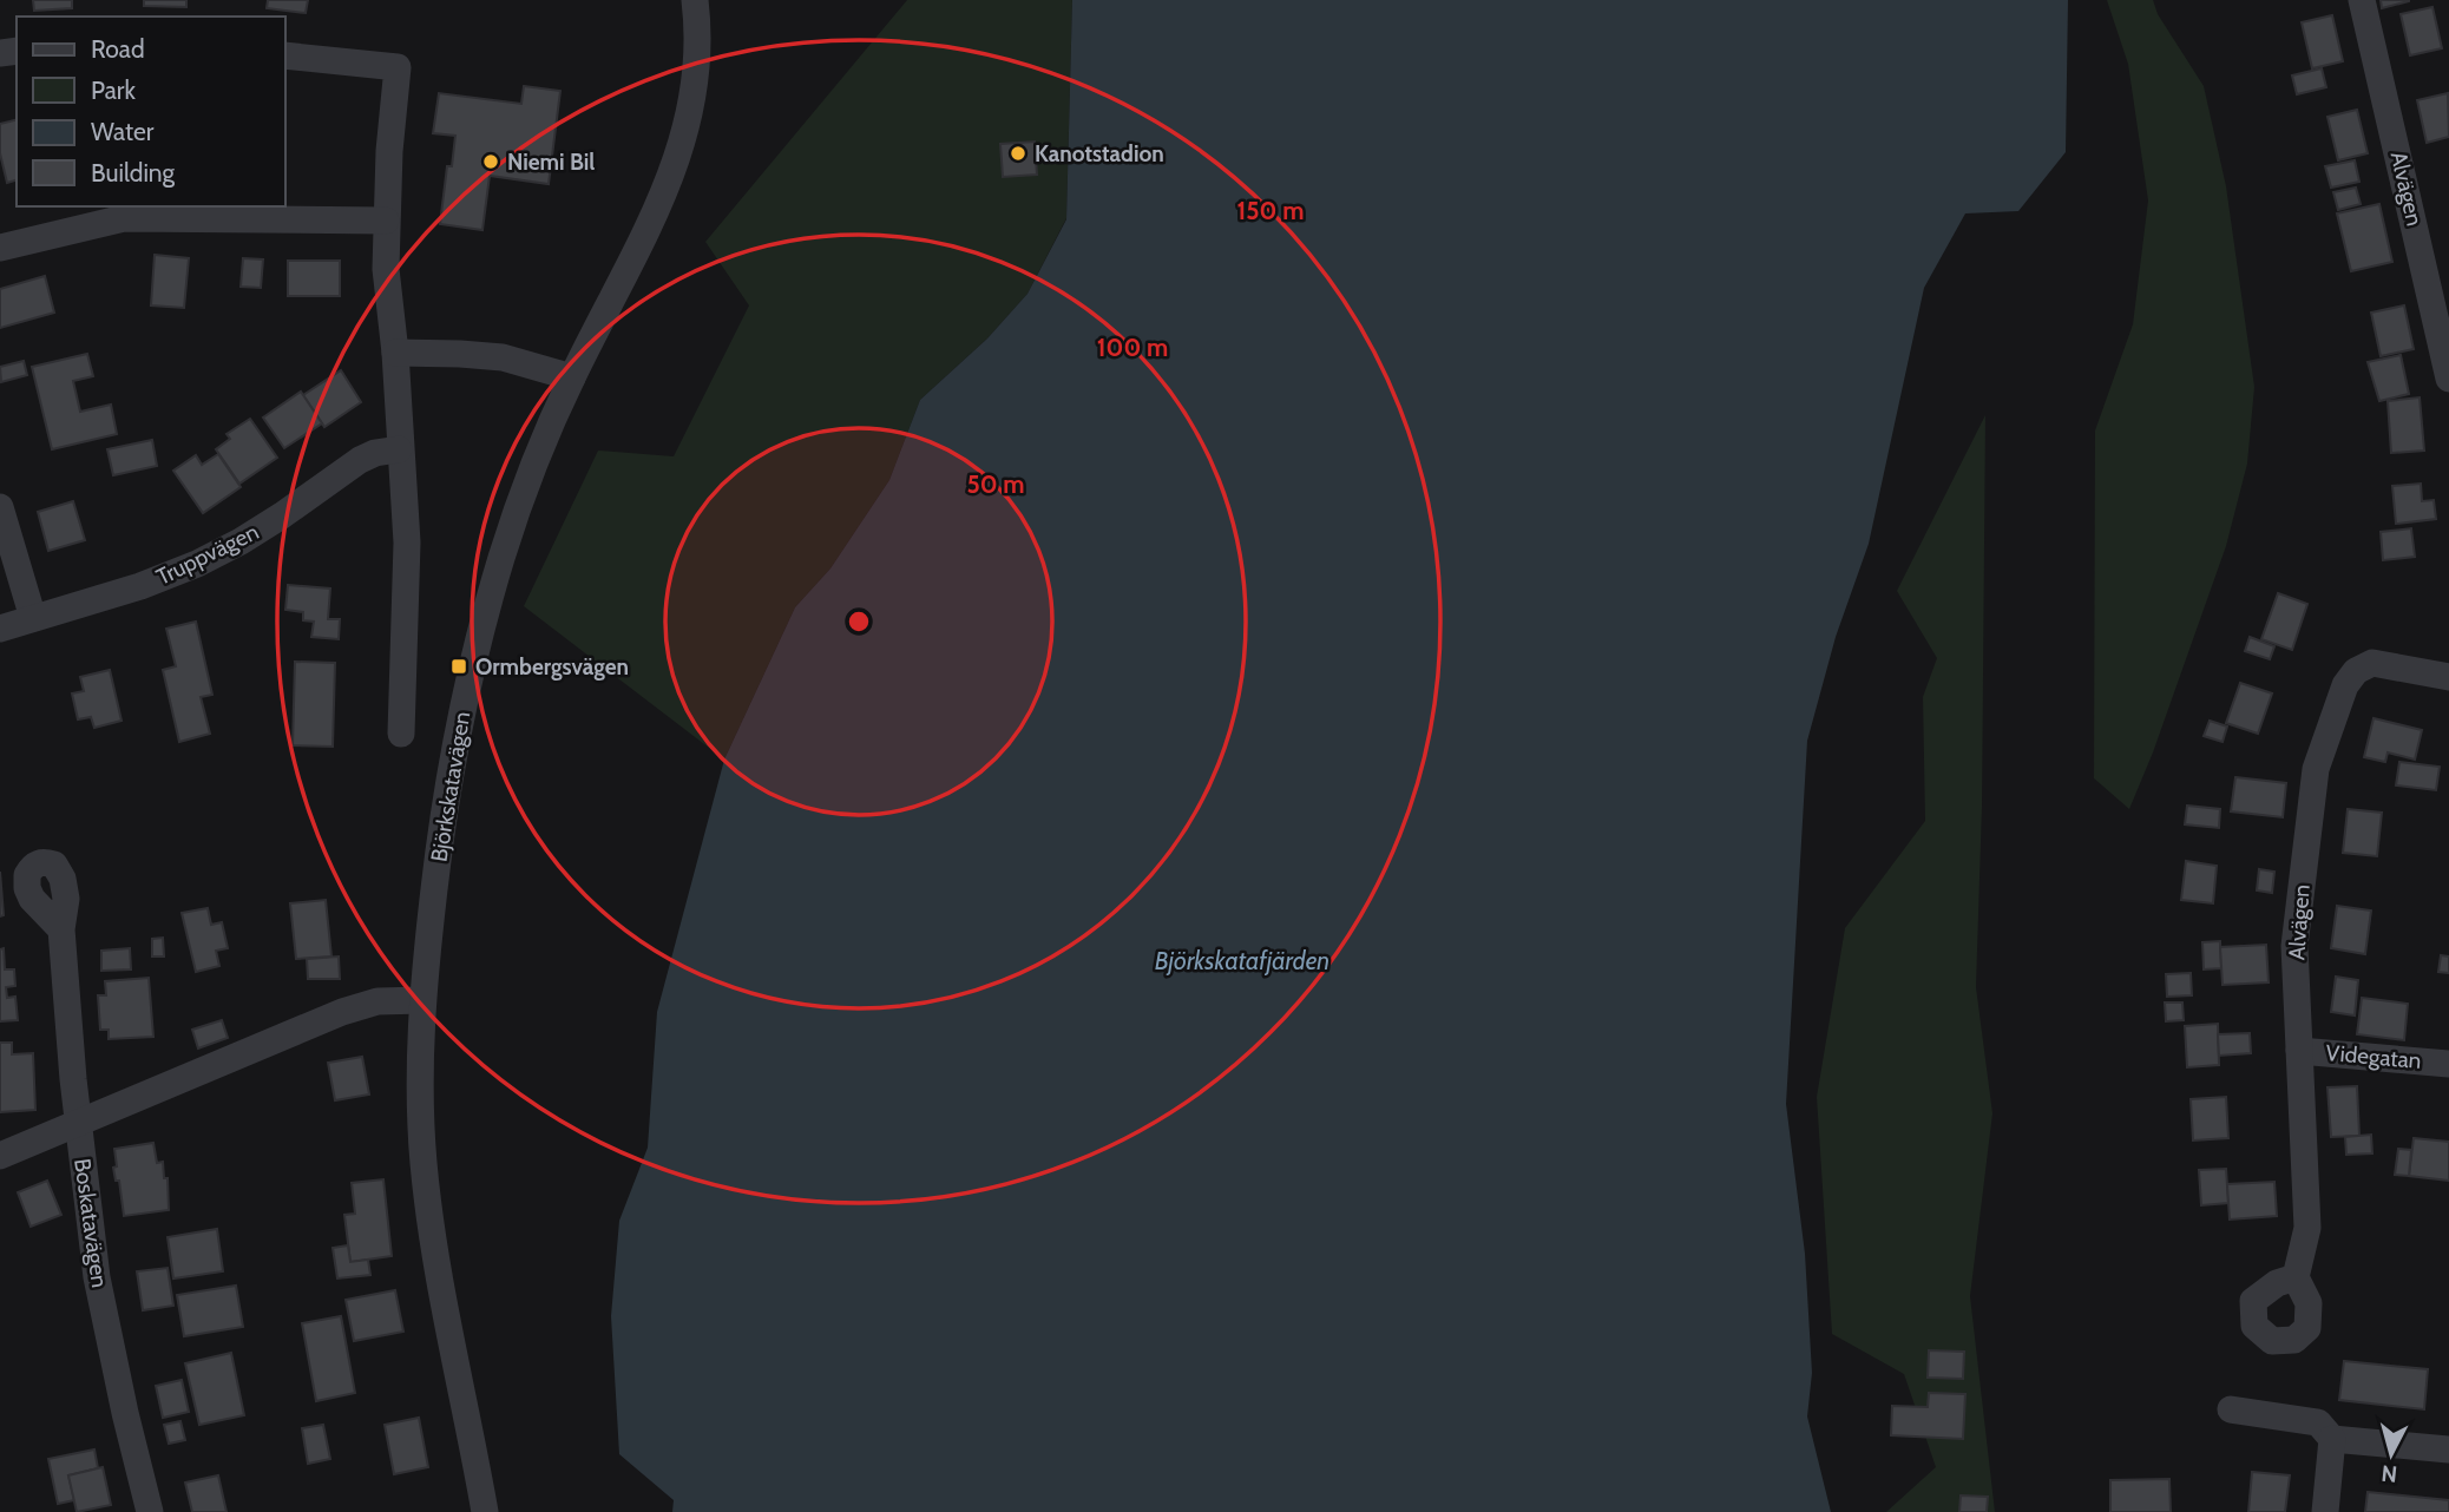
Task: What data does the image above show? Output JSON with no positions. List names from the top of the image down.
{
  "streets": {
    "street": [
      "Alvägen",
      "Truppvägen",
      "Björkskatavägen",
      "Videgatan",
      "Boskatavägen"
    ]
  },
  "crossings": [
    ["Alvägen", "Videgatan"]
  ],
  "water": ["Björkskatafjärden"],
  "places": {
    "other": ["Kanotstadion", "Niemi Bil"],
    "transit": ["Ormbergsvägen"]
  },
  "legend": [
    "Road",
    "Park",
    "Water",
    "Building"
  ],
  "north": "bottom",
  "rings": ["150 m", "100 m", "50 m"]
}
